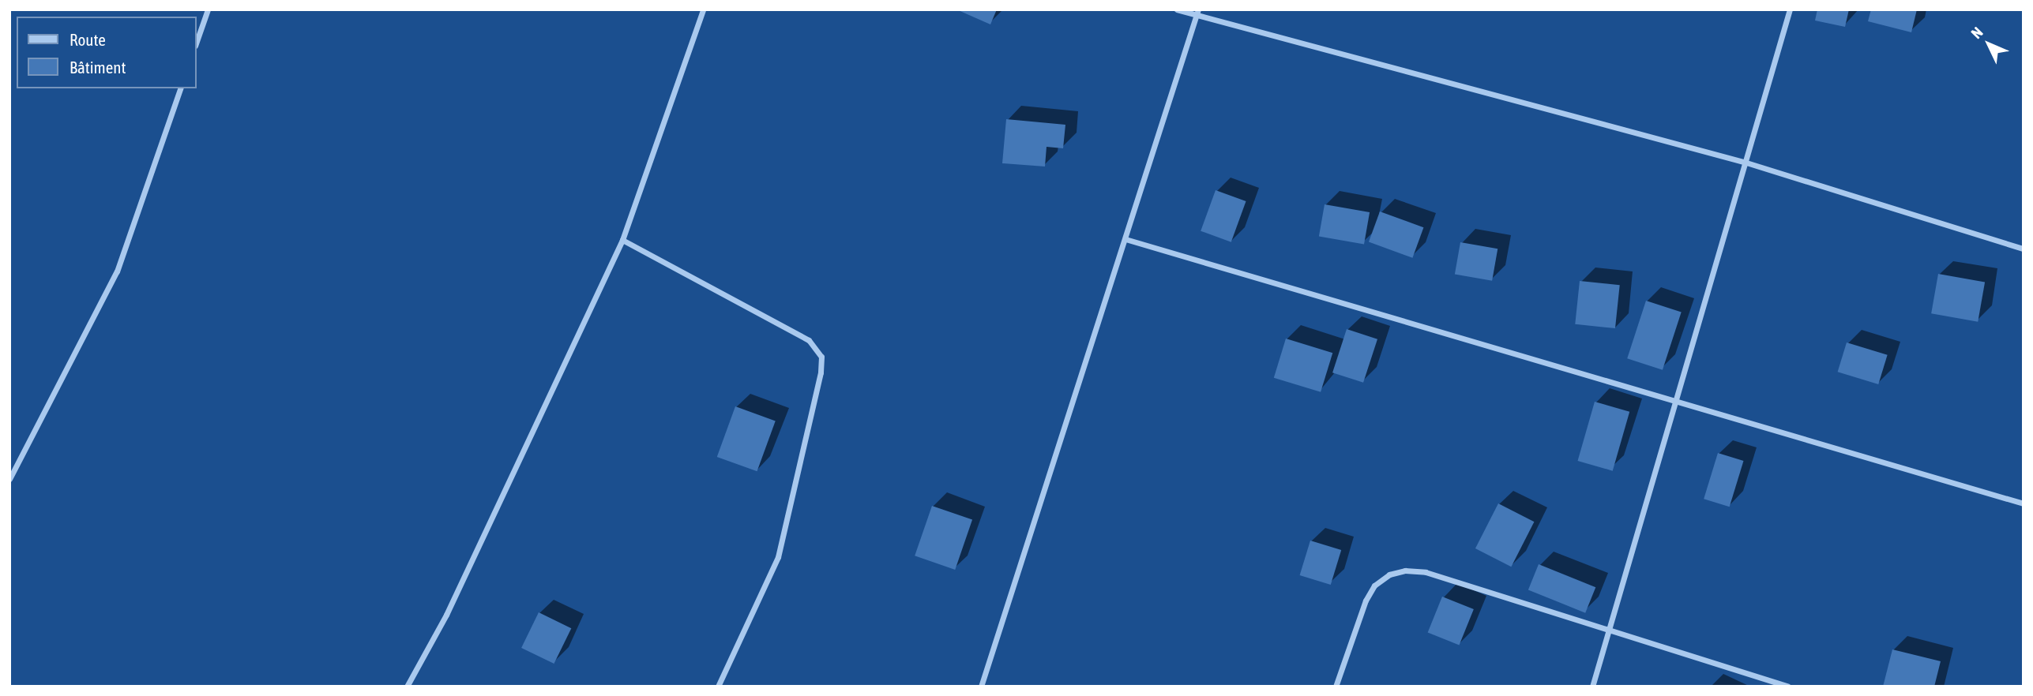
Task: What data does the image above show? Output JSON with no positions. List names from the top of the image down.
{
  "legend": ["Route", "Bâtiment"],
  "north": "top left"
}
